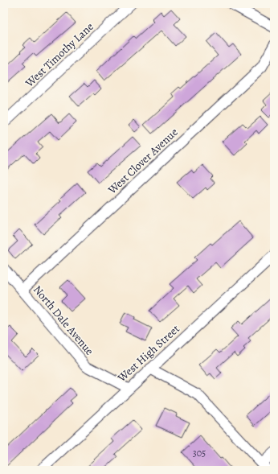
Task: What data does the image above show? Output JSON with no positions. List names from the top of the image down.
{
  "streets": {
    "street": [
      "West Timothy Lane",
      "West Clover Avenue",
      "North Dale Avenue",
      "West High Street"
    ]
  },
  "crossings": [
    ["West Clover Avenue", "North Dale Avenue"],
    ["North Dale Avenue", "West High Street"]
  ],
  "house_numbers": ["305"]
}
